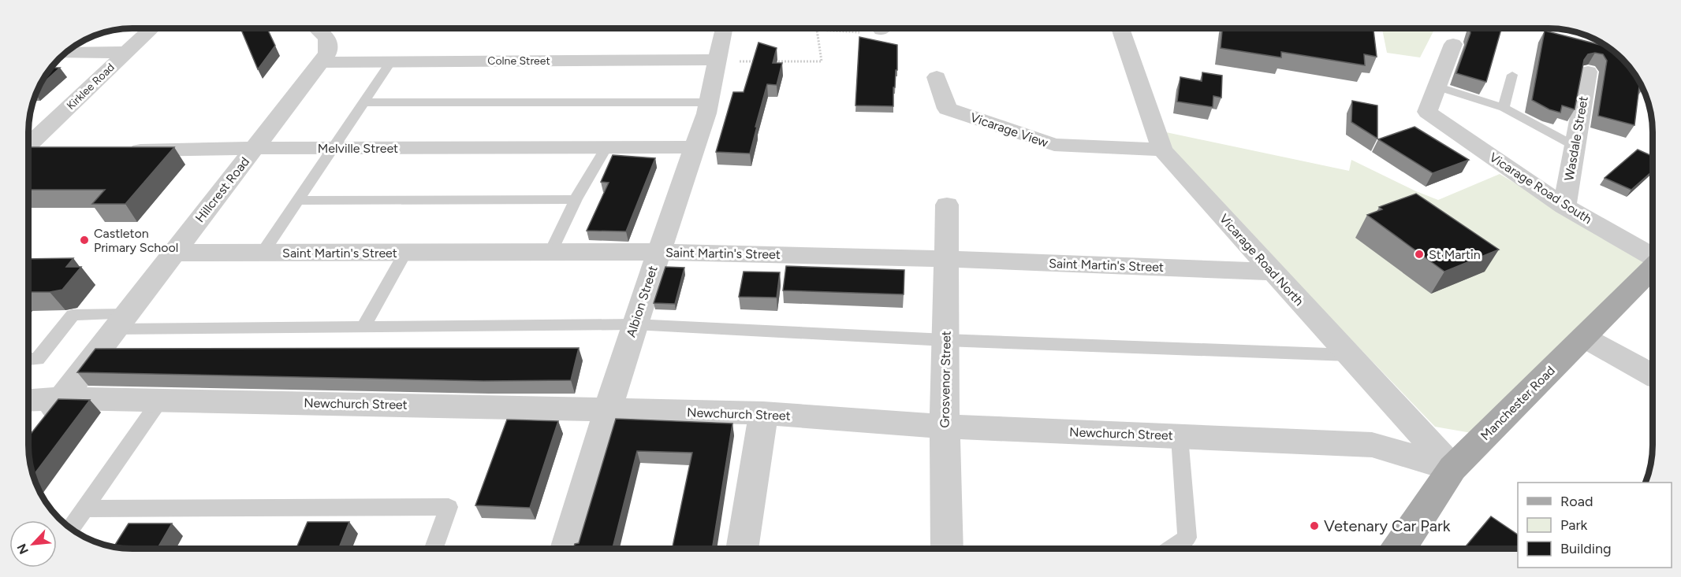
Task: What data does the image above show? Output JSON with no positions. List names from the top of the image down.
{
  "streets": {
    "main road": ["Manchester Road"],
    "street": [
      "Colne Street",
      "Kirklee Road",
      "Vicarage View",
      "Wasdale Street",
      "Melville Street",
      "Vicarage Road South",
      "Hillcrest Road",
      "Saint Martin's Street",
      "Vicarage Road North",
      "Albion Street",
      "Grosvenor Street",
      "Newchurch Street"
    ]
  },
  "crossings": [
    ["Colne Street", "Hillcrest Road"],
    ["Colne Street", "Albion Street"],
    ["Vicarage View", "Vicarage Road North"],
    ["Wasdale Street", "Vicarage Road South"],
    ["Melville Street", "Hillcrest Road"],
    ["Melville Street", "Albion Street"],
    ["Hillcrest Road", "Saint Martin's Street"],
    ["Hillcrest Road", "Newchurch Street"],
    ["Saint Martin's Street", "Vicarage Road North"],
    ["Saint Martin's Street", "Albion Street"],
    ["Saint Martin's Street", "Grosvenor Street"],
    ["Vicarage Road North", "Manchester Road"],
    ["Vicarage Road North", "Newchurch Street"],
    ["Albion Street", "Newchurch Street"],
    ["Grosvenor Street", "Newchurch Street"],
    ["Manchester Road", "Newchurch Street"]
  ],
  "places": ["Castleton Primary School", "St Martin", "Vetenary Car Park"],
  "legend": ["Road", "Park", "Building"],
  "north": "bottom left"
}
